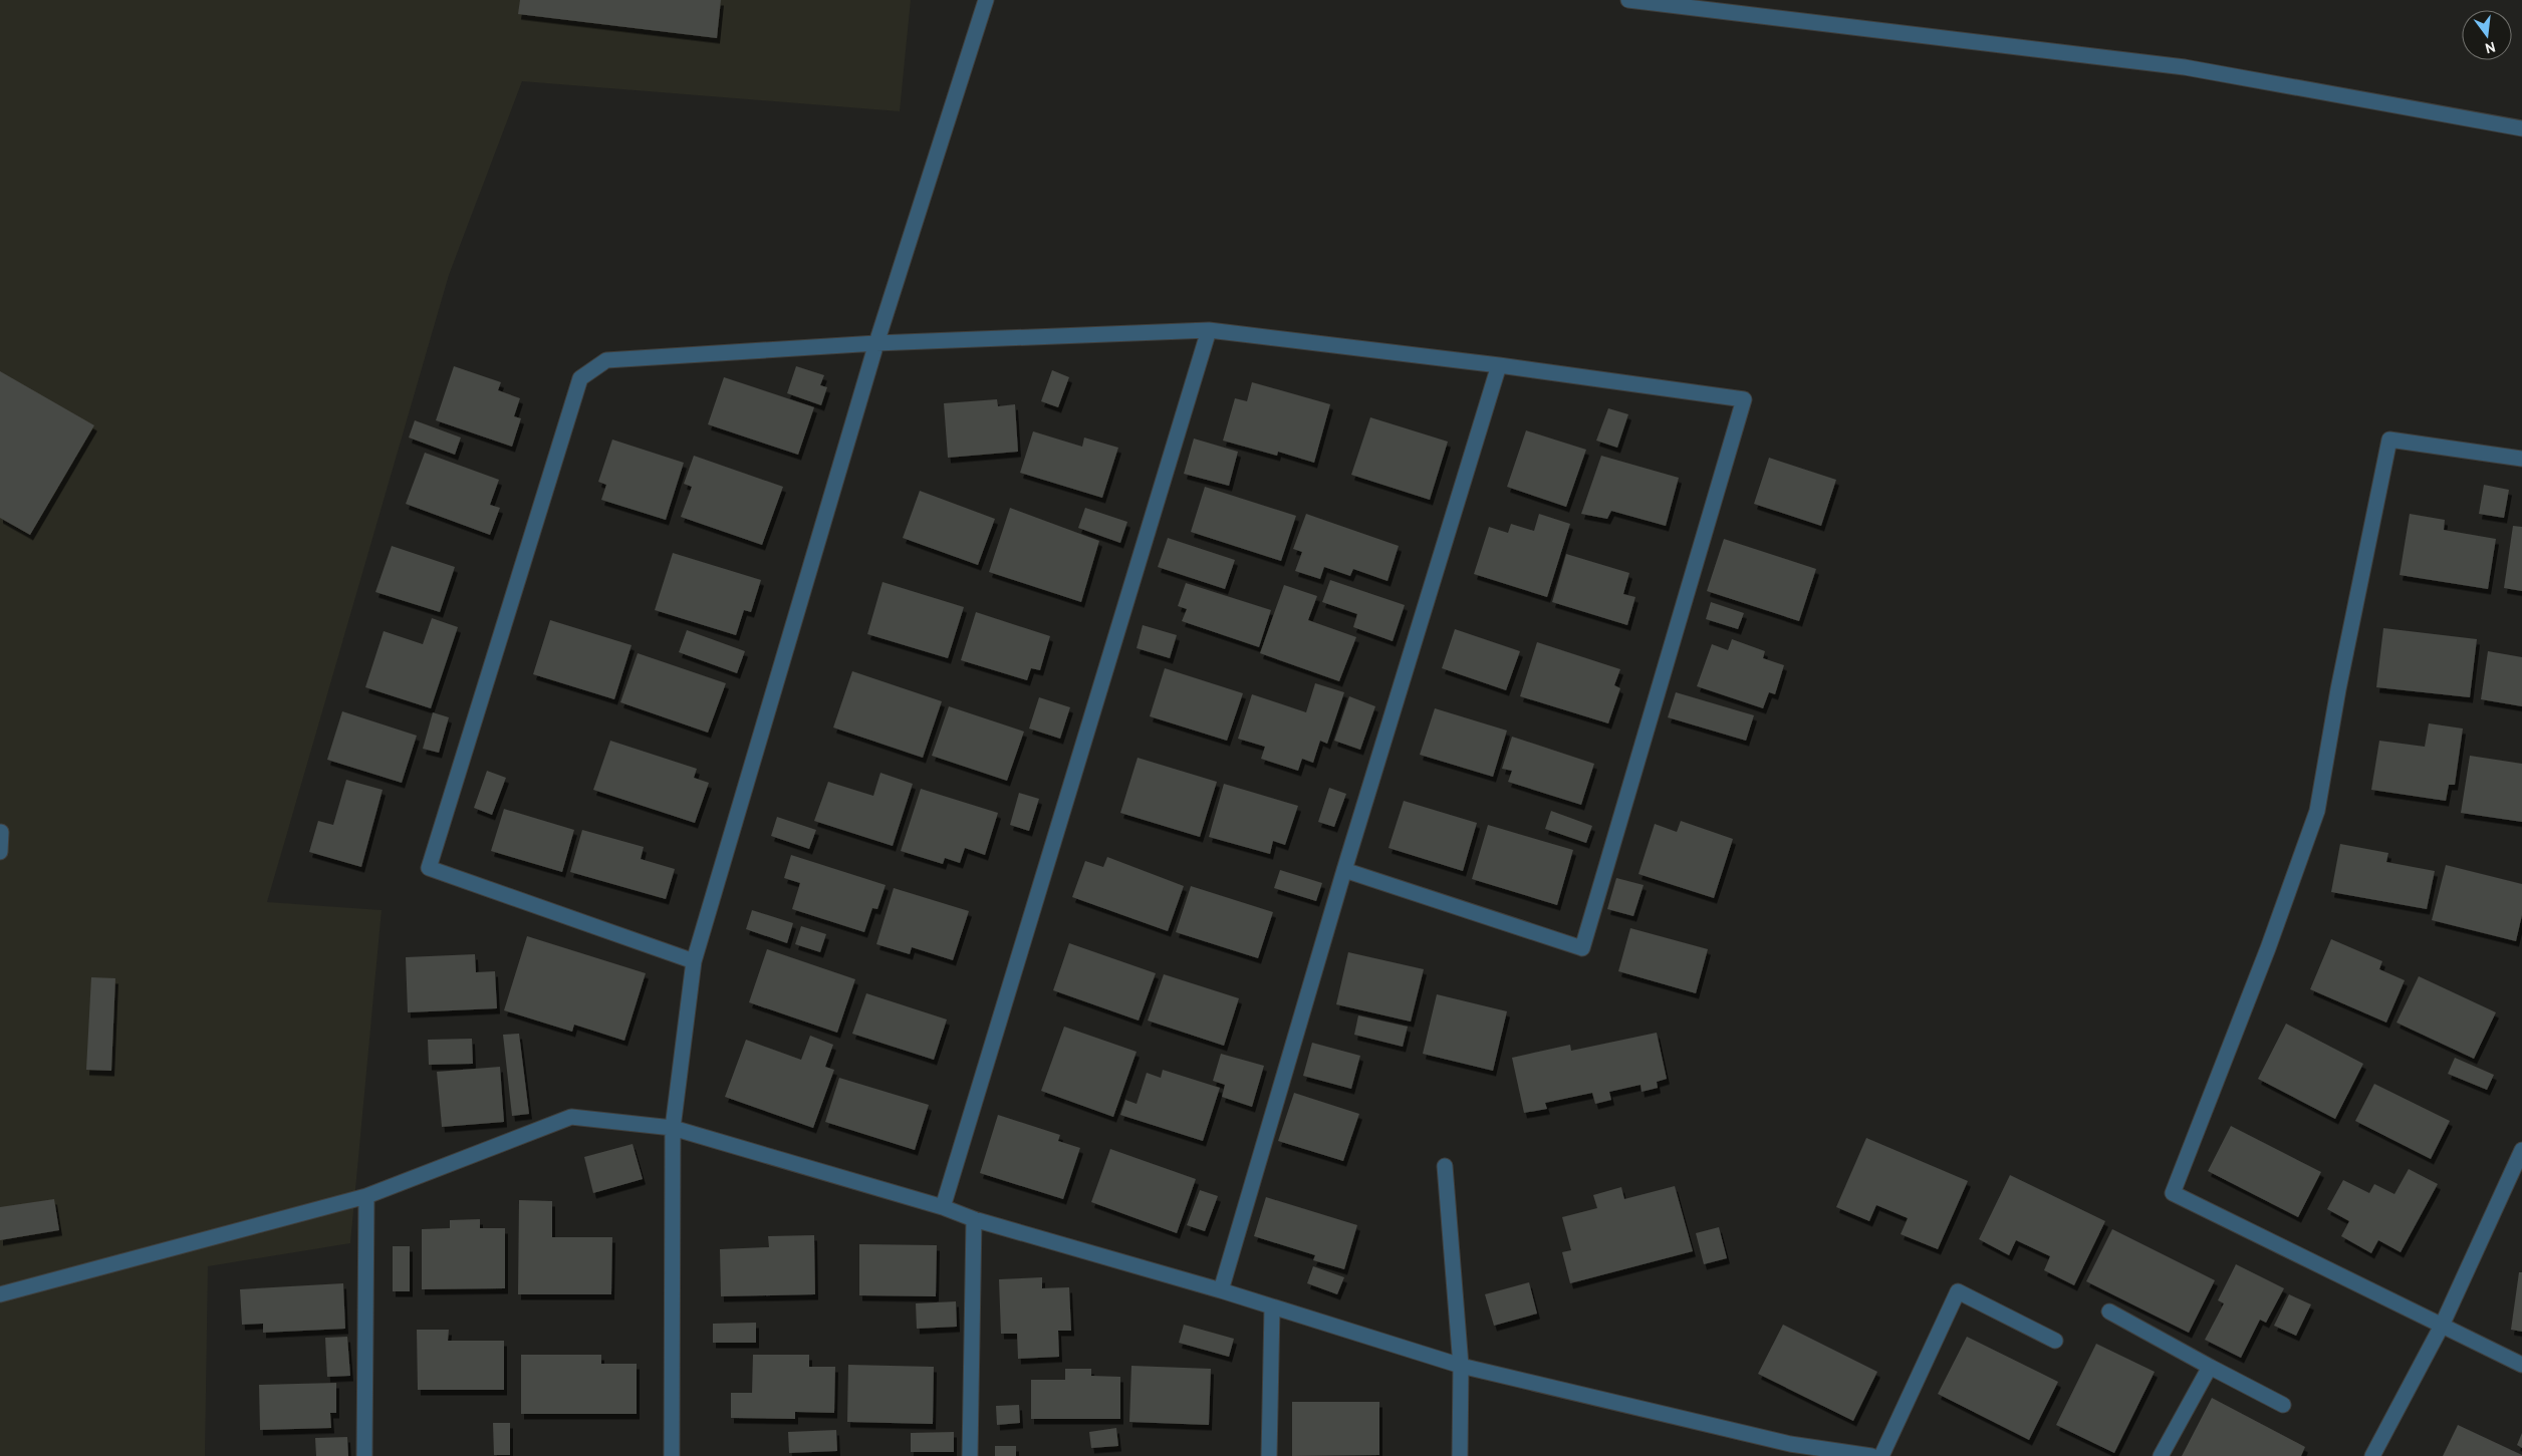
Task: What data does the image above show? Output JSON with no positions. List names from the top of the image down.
{
  "north": "bottom"
}
